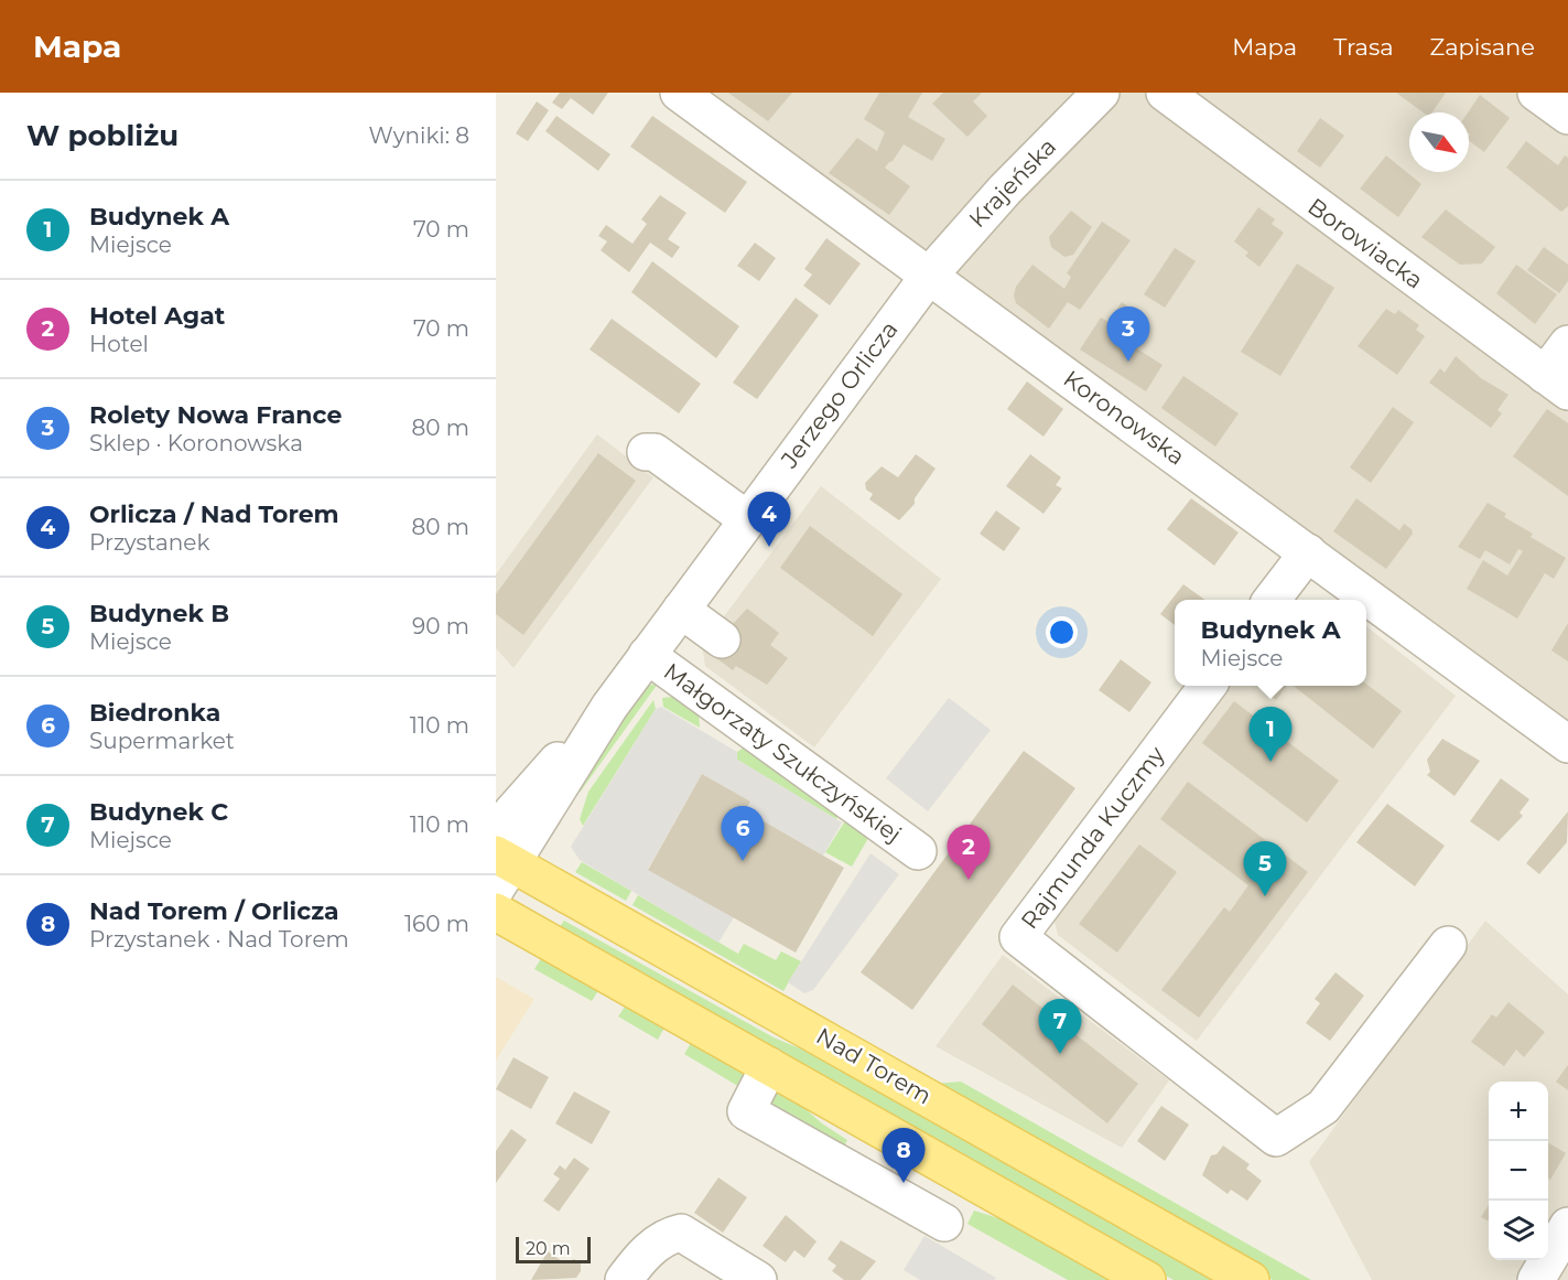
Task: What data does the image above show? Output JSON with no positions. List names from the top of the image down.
{
  "streets": {
    "main road": ["Nad Torem"],
    "street": [
      "Krajeńska",
      "Borowiacka",
      "Jerzego Orlicza",
      "Koronowska",
      "Małgorzaty Szułczyńskiej",
      "Rajmunda Kuczmy"
    ]
  },
  "crossings": [
    ["Krajeńska", "Jerzego Orlicza"],
    ["Krajeńska", "Koronowska"],
    ["Jerzego Orlicza", "Koronowska"],
    ["Jerzego Orlicza", "Małgorzaty Szułczyńskiej"],
    ["Jerzego Orlicza", "Nad Torem"]
  ],
  "scale_bar": "20 m",
  "north": "bottom right",
  "page": {
    "header": "Mapa",
    "nav": ["Mapa", "Trasa", "Zapisane"],
    "heading": ["W pobliżu", "Wyniki: 8"],
    "list": [
      {
        "mark": "1",
        "name": "Budynek A",
        "note": "Miejsce",
        "value": "70 m"
      },
      {
        "mark": "2",
        "name": "Hotel Agat",
        "note": "Hotel",
        "value": "70 m"
      },
      {
        "mark": "3",
        "name": "Rolety Nowa France",
        "note": "Sklep · Koronowska",
        "value": "80 m"
      },
      {
        "mark": "4",
        "name": "Orlicza / Nad Torem",
        "note": "Przystanek",
        "value": "80 m"
      },
      {
        "mark": "5",
        "name": "Budynek B",
        "note": "Miejsce",
        "value": "90 m"
      },
      {
        "mark": "6",
        "name": "Biedronka",
        "note": "Supermarket",
        "value": "110 m"
      },
      {
        "mark": "7",
        "name": "Budynek C",
        "note": "Miejsce",
        "value": "110 m"
      },
      {
        "mark": "8",
        "name": "Nad Torem / Orlicza",
        "note": "Przystanek · Nad Torem",
        "value": "160 m"
      }
    ],
    "pins": [
      "3",
      "4",
      "1",
      "6",
      "2",
      "5",
      "7",
      "8"
    ],
    "popup": ["Budynek A", "Miejsce"],
    "map_buttons": ["+", "−"],
    "scale": "20 m"
  }
}
